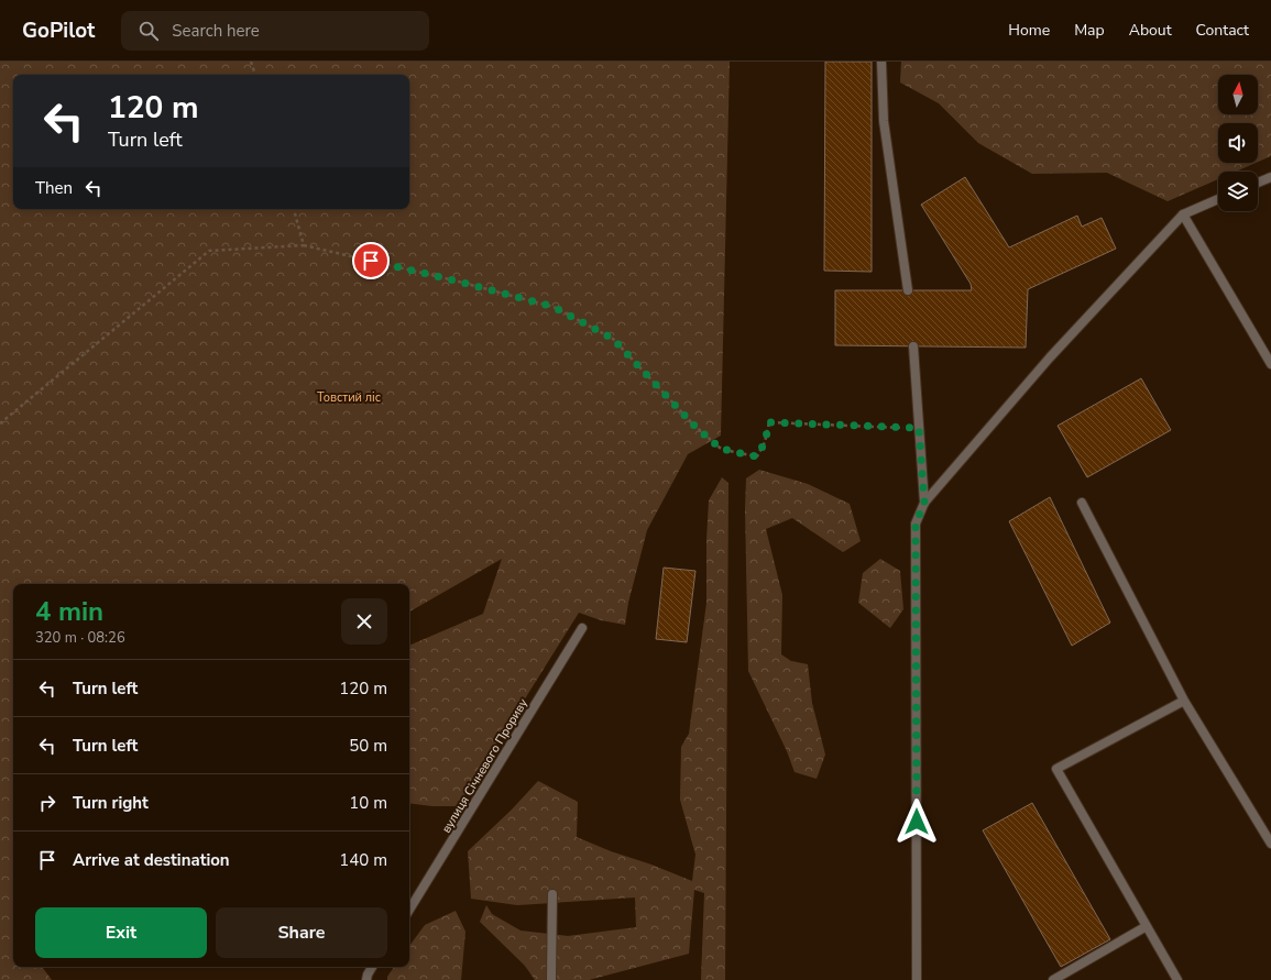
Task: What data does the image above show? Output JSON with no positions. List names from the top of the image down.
{
  "streets": {
    "street": ["вулиця Січневого Прориву"]
  },
  "parks": ["Товстий ліс"],
  "north": "top",
  "page": {
    "header": "GoPilot",
    "search": "Search here",
    "nav": [
      "Home",
      "Map",
      "About",
      "Contact"
    ],
    "turn": ["120 m", "Turn left"],
    "then": "Then",
    "heading": ["4 min", "320 m · 08:26"],
    "list": [
      {
        "name": "Turn left",
        "value": "120 m"
      },
      {
        "name": "Turn left",
        "value": "50 m"
      },
      {
        "name": "Turn right",
        "value": "10 m"
      },
      {
        "name": "Arrive at destination",
        "value": "140 m"
      }
    ],
    "buttons": ["Exit", "Share"]
  }
}
